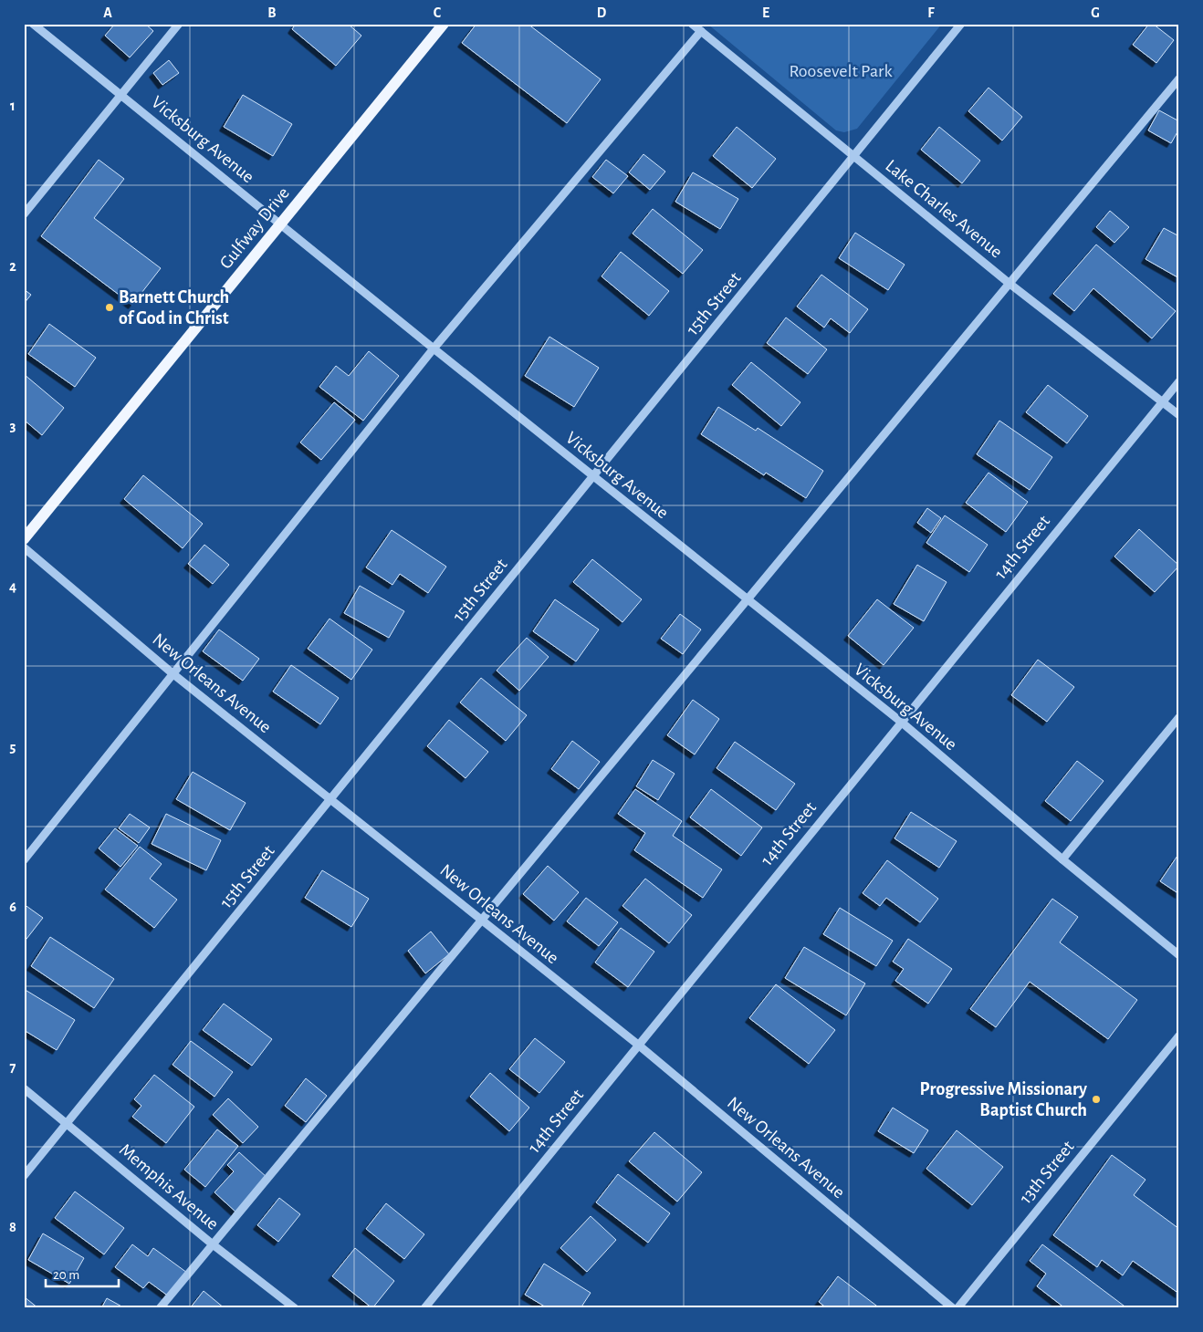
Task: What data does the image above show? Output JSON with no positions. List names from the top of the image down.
{
  "streets": {
    "main road": ["Gulfway Drive"],
    "street": [
      "Vicksburg Avenue",
      "Lake Charles Avenue",
      "15th Street",
      "14th Street",
      "New Orleans Avenue",
      "13th Street",
      "Memphis Avenue"
    ]
  },
  "crossings": [
    ["Vicksburg Avenue", "Gulfway Drive"],
    ["Vicksburg Avenue", "15th Street"],
    ["Vicksburg Avenue", "14th Street"],
    ["Lake Charles Avenue", "15th Street"],
    ["Lake Charles Avenue", "14th Street"],
    ["15th Street", "New Orleans Avenue"],
    ["15th Street", "Memphis Avenue"],
    ["14th Street", "New Orleans Avenue"]
  ],
  "parks": ["Roosevelt Park"],
  "places": ["Barnett Church of God in Christ", "Progressive Missionary Baptist Church"],
  "scale_bar": "20 m",
  "grid": {
    "columns": [
      "A",
      "B",
      "C",
      "D",
      "E",
      "F",
      "G"
    ],
    "rows": [
      "1",
      "2",
      "3",
      "4",
      "5",
      "6",
      "7",
      "8"
    ]
  }
}
